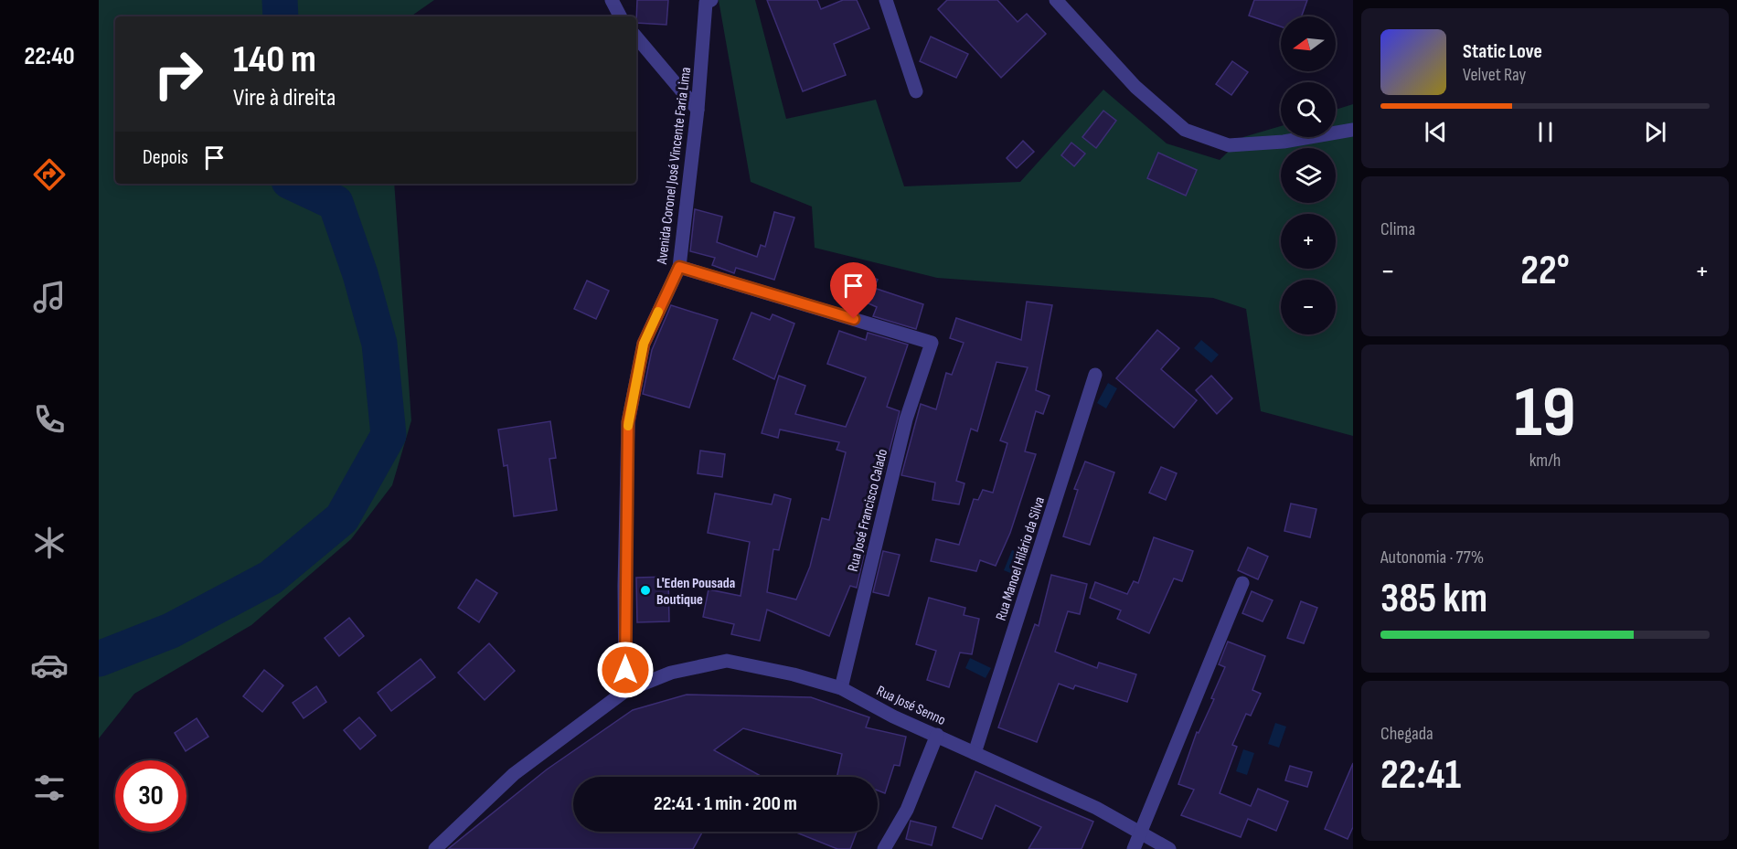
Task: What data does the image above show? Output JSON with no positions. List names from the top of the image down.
{
  "streets": {
    "street": [
      "Avenida Coronel José Vincente Faria Lima",
      "Rua José Francisco Calado",
      "Rua Manoel Hilário da Silva",
      "Rua José Senno"
    ]
  },
  "crossings": [
    ["Avenida Coronel José Vincente Faria Lima", "Rua José Francisco Calado"],
    ["Avenida Coronel José Vincente Faria Lima", "Rua José Senno"],
    ["Rua José Francisco Calado", "Rua José Senno"],
    ["Rua Manoel Hilário da Silva", "Rua José Senno"]
  ],
  "places": ["L'Eden Pousada Boutique"],
  "north": "left",
  "page": {
    "tabs": "22:40",
    "map_buttons": ["+", "−"],
    "turn": ["140 m", "Vire à direita"],
    "song": ["Static Love", "Velvet Ray"],
    "then": "Depois",
    "tile": [
      "Clima",
      ["19", "km/h"],
      ["Autonomia · 77%", "385 km"],
      ["Chegada", "22:41"]
    ],
    "heat": ["−", "22°", "+"],
    "limit": "30",
    "trip": "22:41 · 1 min · 200 m"
  }
}
